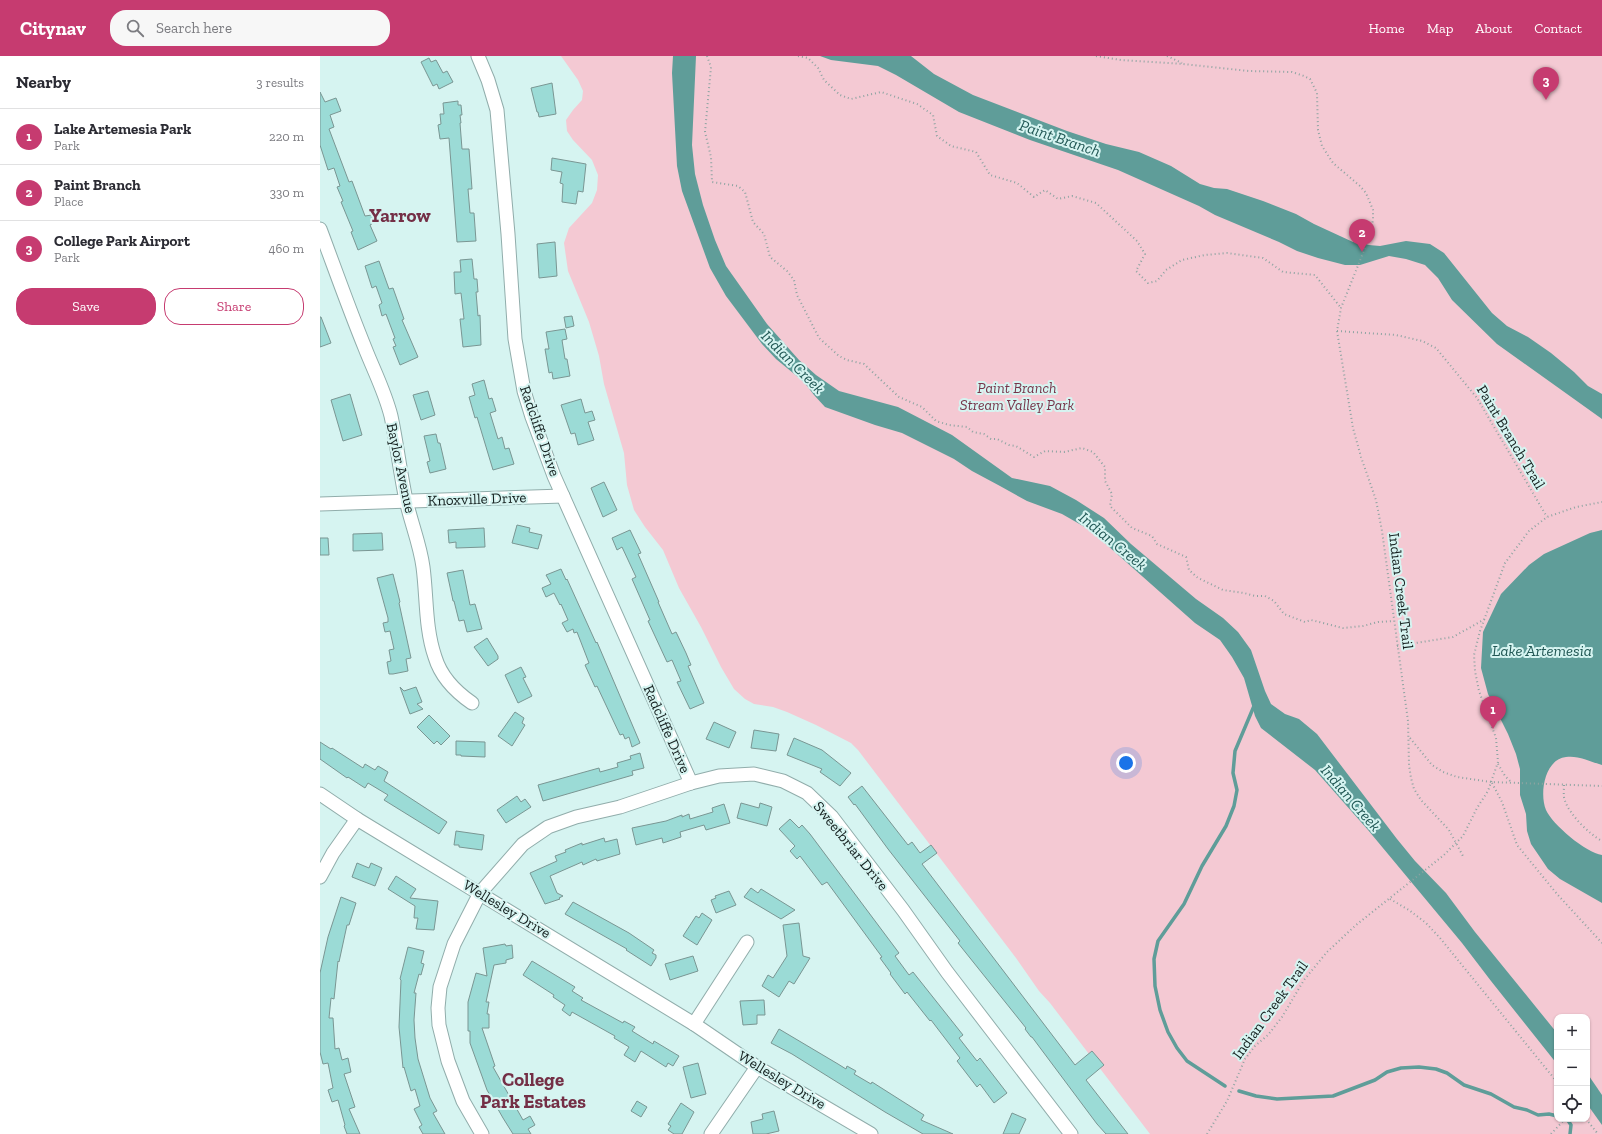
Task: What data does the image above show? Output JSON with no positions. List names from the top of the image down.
{
  "streets": {
    "street": [
      "Radcliffe Drive",
      "Baylor Avenue",
      "Knoxville Drive",
      "Sweetbriar Drive",
      "Wellesley Drive"
    ],
    "path": ["Paint Branch Trail", "Indian Creek Trail"]
  },
  "crossings": [
    ["Radcliffe Drive", "Knoxville Drive"],
    ["Radcliffe Drive", "Sweetbriar Drive"],
    ["Paint Branch Trail", "Indian Creek Trail"],
    ["Baylor Avenue", "Knoxville Drive"],
    ["Sweetbriar Drive", "Wellesley Drive"]
  ],
  "districts": ["Yarrow", "College Park Estates"],
  "water": ["Paint Branch", "Indian Creek", "Lake Artemesia"],
  "parks": ["Paint Branch Stream Valley Park"],
  "page": {
    "header": "Citynav",
    "search": "Search here",
    "nav": [
      "Home",
      "Map",
      "About",
      "Contact"
    ],
    "heading": ["Nearby", "3 results"],
    "pins": ["3", "2", "1"],
    "list": [
      {
        "mark": "1",
        "name": "Lake Artemesia Park",
        "note": "Park",
        "value": "220 m"
      },
      {
        "mark": "2",
        "name": "Paint Branch",
        "note": "Place",
        "value": "330 m"
      },
      {
        "mark": "3",
        "name": "College Park Airport",
        "note": "Park",
        "value": "460 m"
      }
    ],
    "buttons": ["Save", "Share"],
    "map_buttons": ["+", "−"]
  }
}
